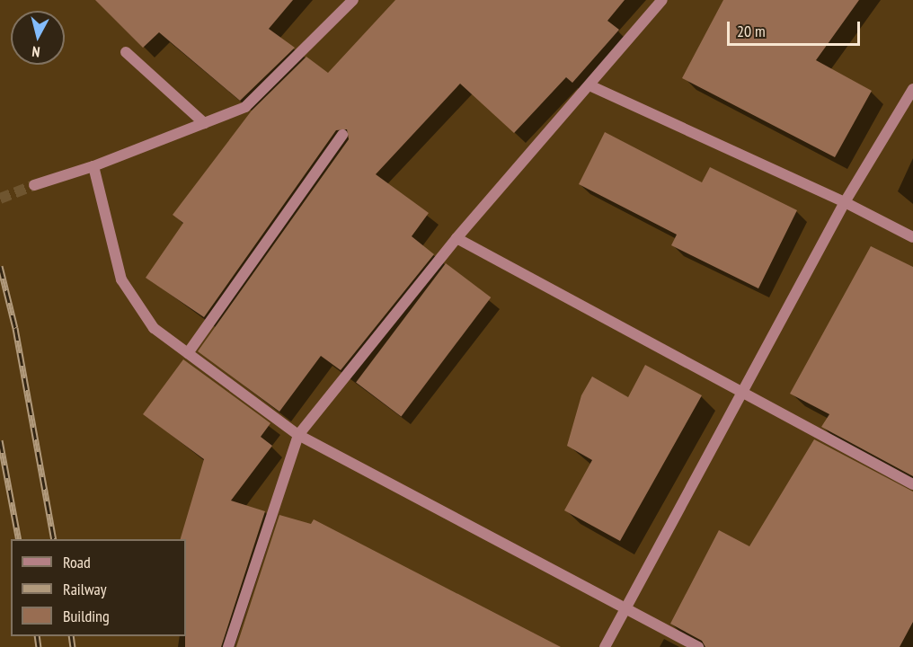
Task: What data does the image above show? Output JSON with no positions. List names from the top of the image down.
{
  "legend": ["Road", "Railway", "Building"],
  "scale_bar": "20 m",
  "north": "bottom"
}
